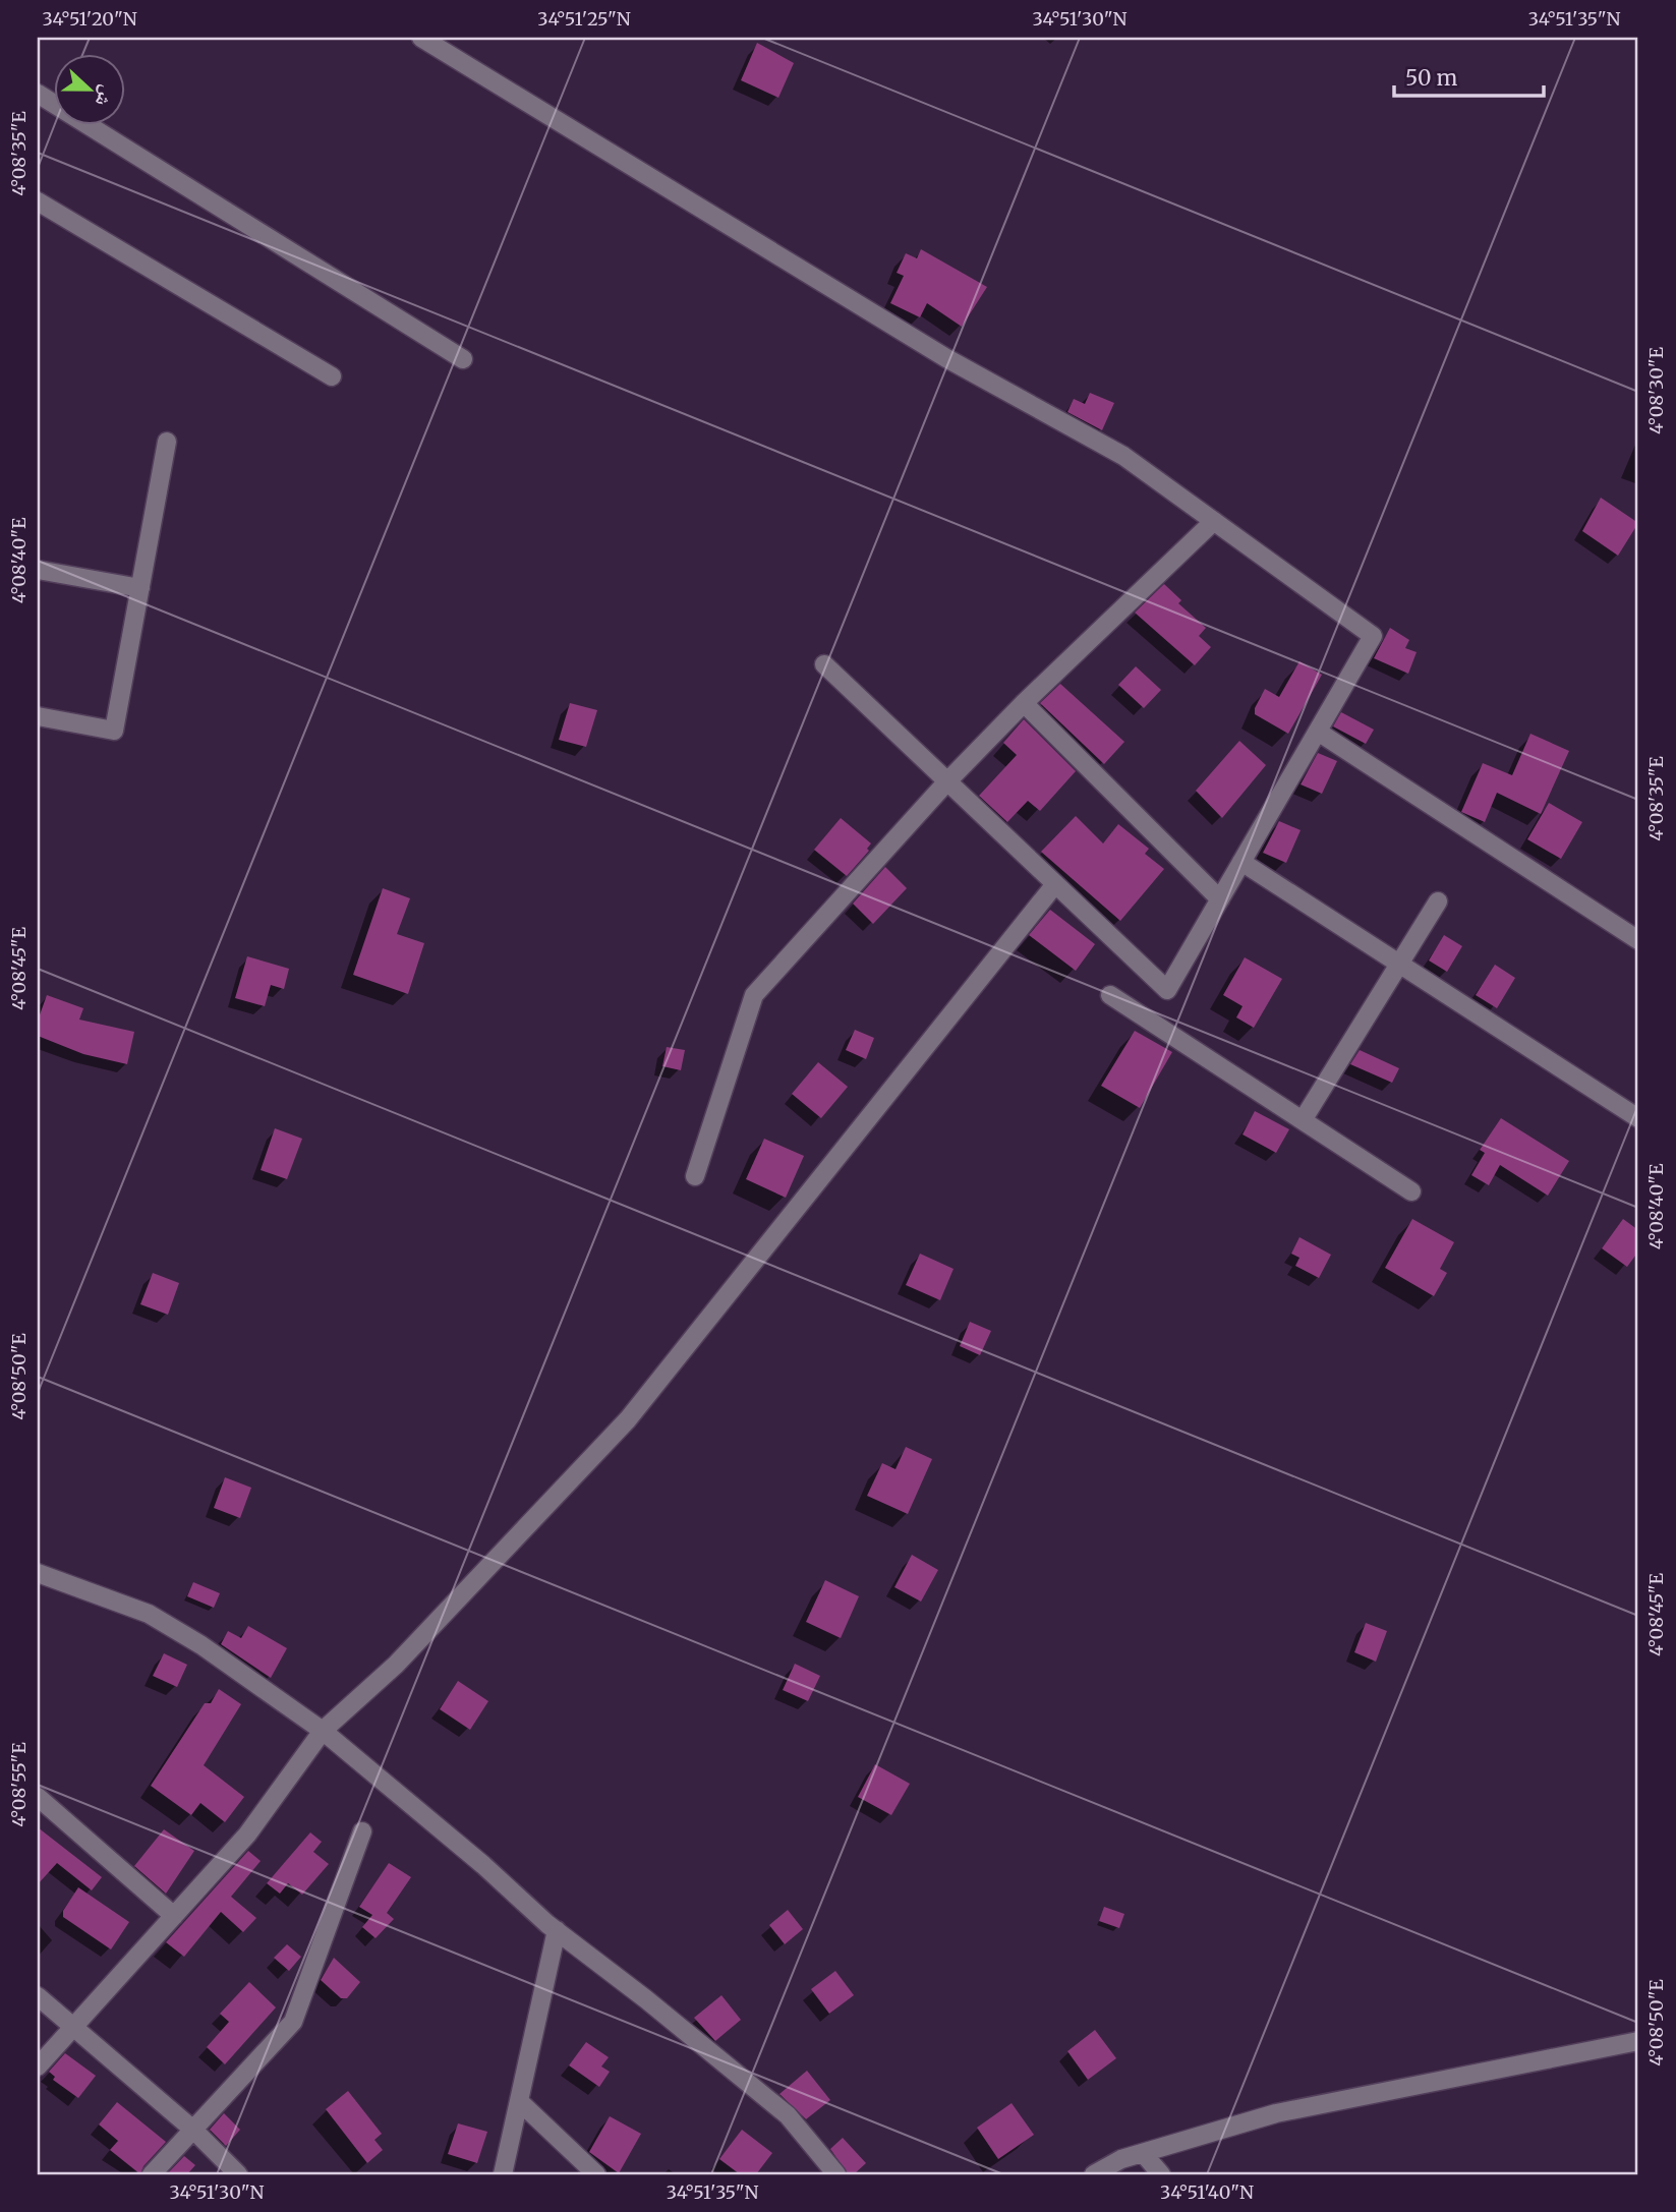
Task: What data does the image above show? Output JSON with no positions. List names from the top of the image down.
{
  "scale_bar": "50 m",
  "north": "right",
  "coordinates": [
    "34°51'20\"N",
    "34°51'25\"N",
    "34°51'30\"N",
    "34°51'35\"N",
    "4°08'35\"E",
    "4°08'30\"E",
    "4°08'40\"E",
    "4°08'45\"E",
    "4°08'50\"E",
    "4°08'55\"E",
    "34°51'40\"N"
  ]
}
